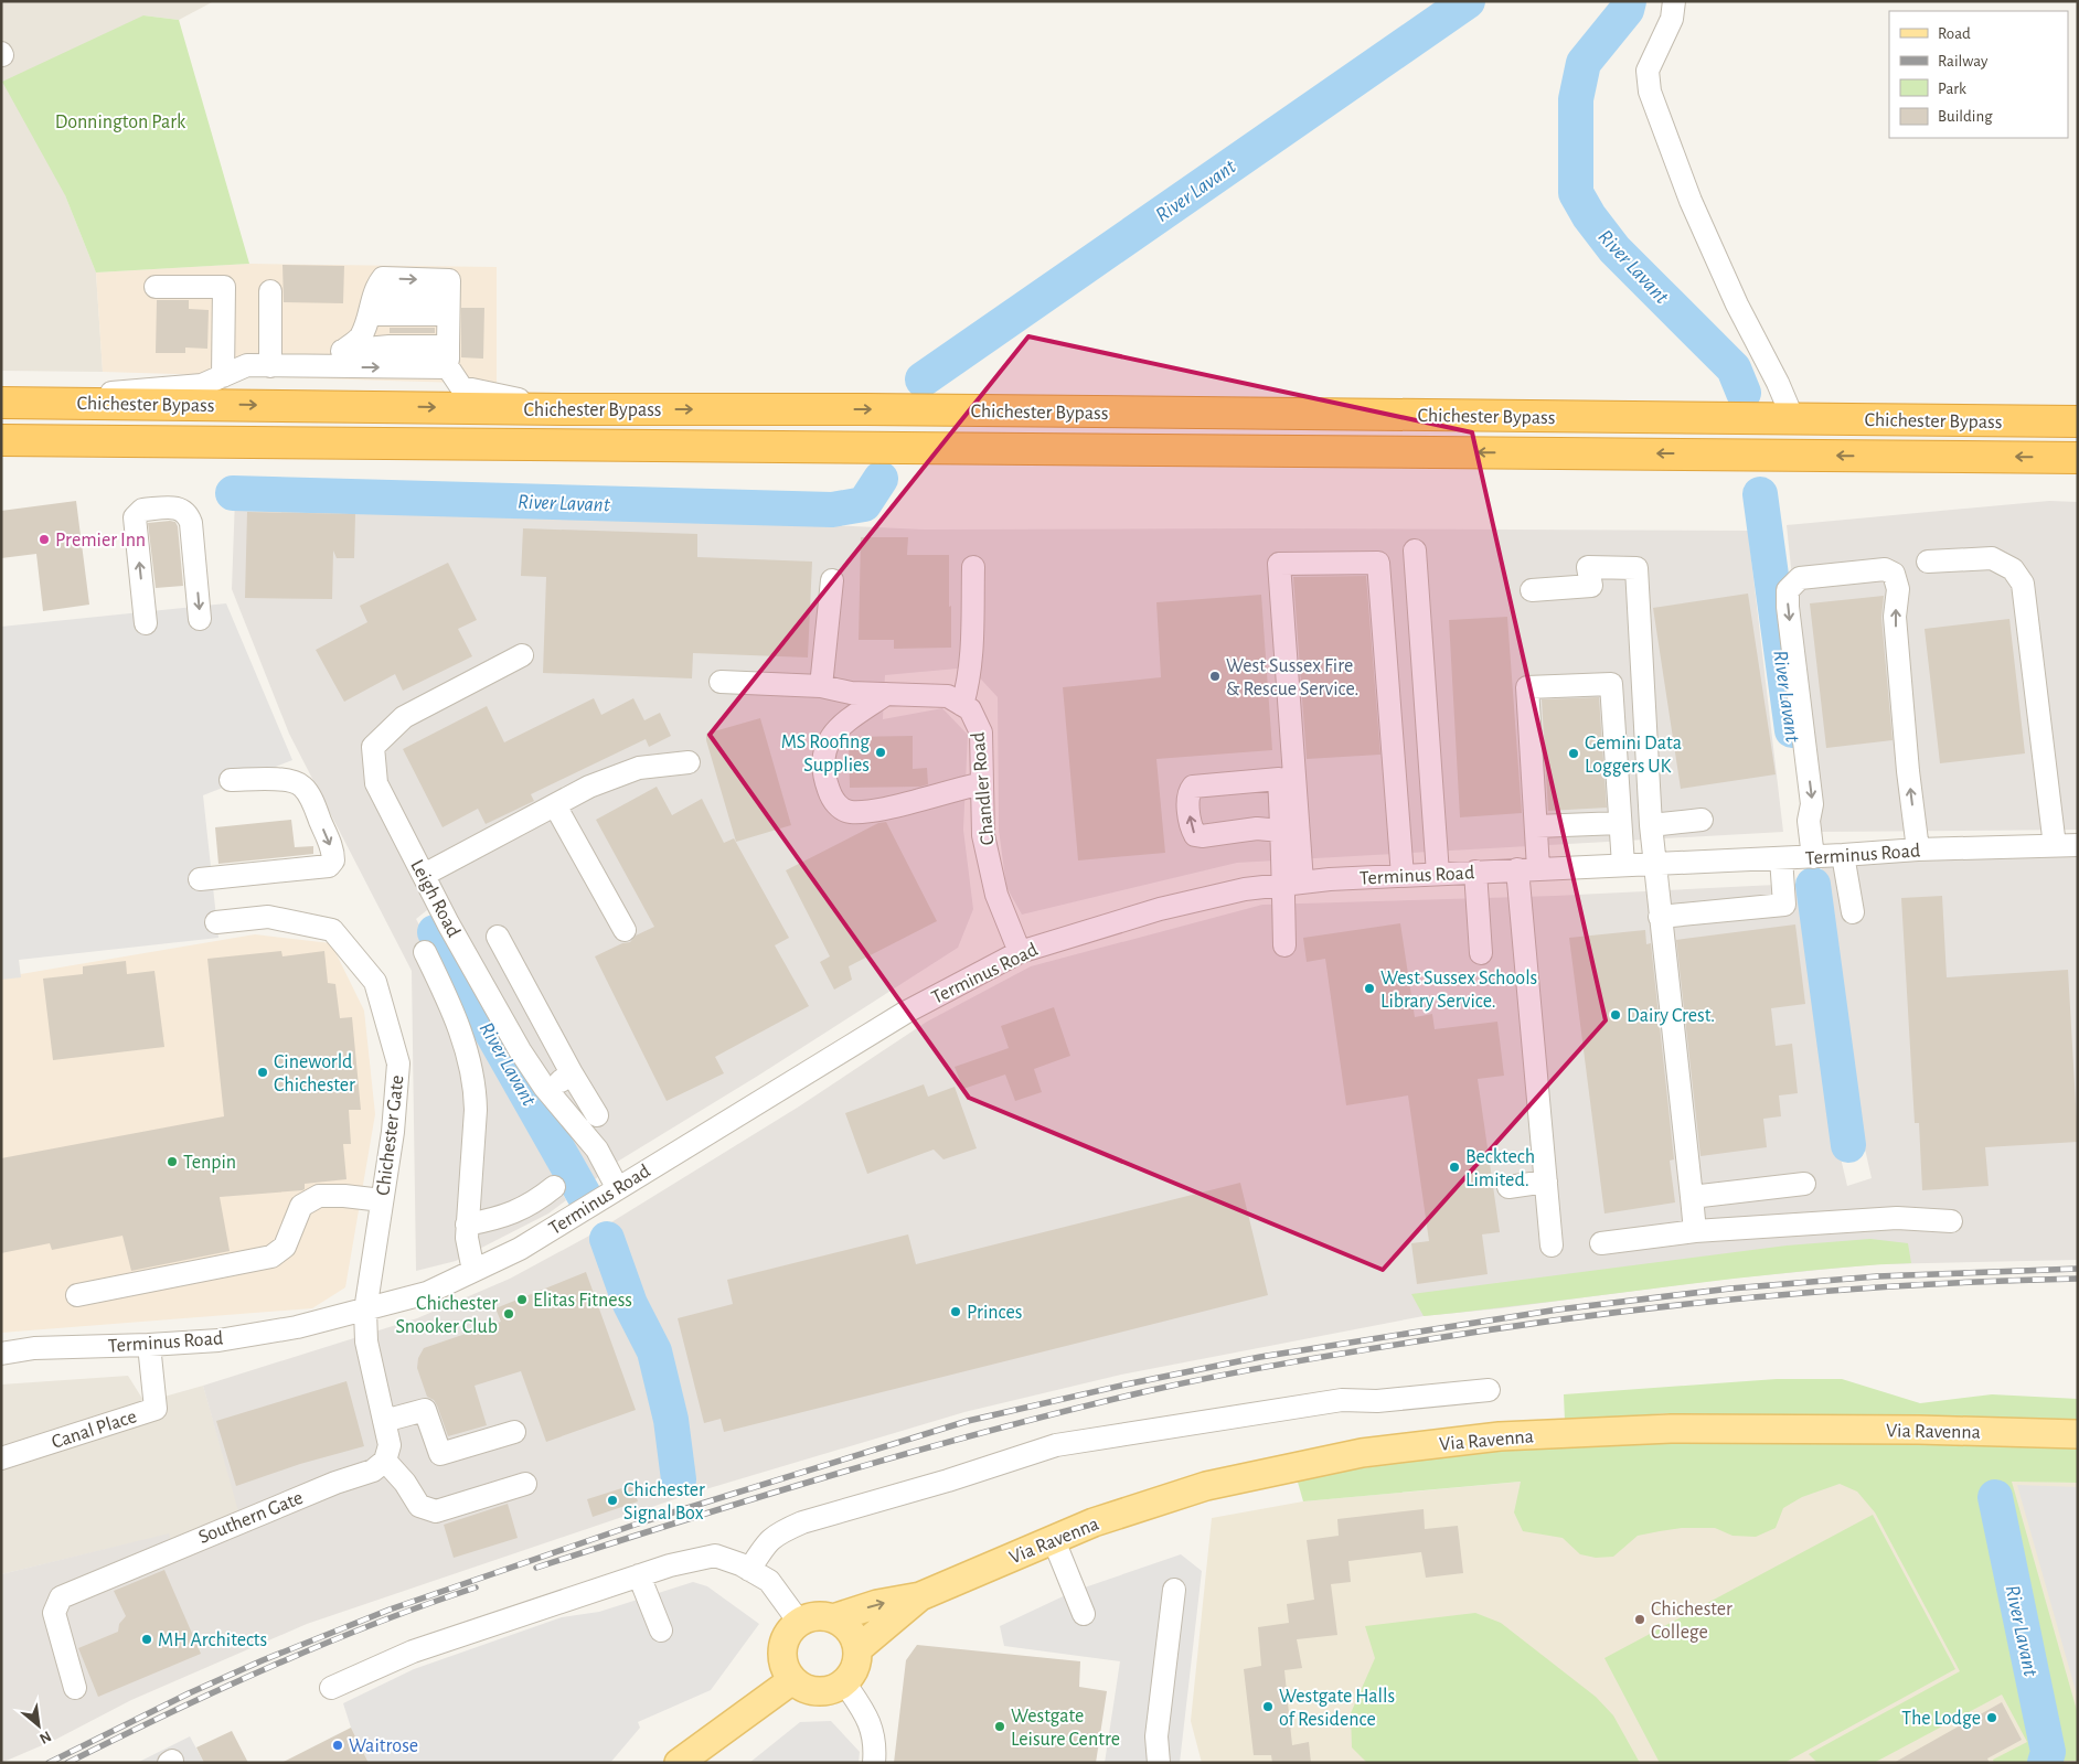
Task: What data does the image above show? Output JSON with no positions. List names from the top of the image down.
{
  "streets": {
    "highway": ["Chichester Bypass"],
    "main road": ["Via Ravenna"],
    "street": [
      "Chandler Road",
      "Terminus Road",
      "Leigh Road",
      "Chichester Gate",
      "Canal Place",
      "Southern Gate"
    ]
  },
  "crossings": [
    ["Chandler Road", "Terminus Road"],
    ["Terminus Road", "Leigh Road"],
    ["Terminus Road", "Chichester Gate"],
    ["Terminus Road", "Canal Place"]
  ],
  "water": ["River Lavant"],
  "parks": ["Donnington Park"],
  "places": [
    "Premier Inn",
    "West Sussex Fire & Rescue Service.",
    "MS Roofing Supplies",
    "Gemini Data Loggers UK",
    "West Sussex Schools Library Service.",
    "Dairy Crest.",
    "Cineworld Chichester",
    "Tenpin",
    "Becktech Limited.",
    "Elitas Fitness",
    "Princes",
    "Chichester Snooker Club",
    "Chichester Signal Box",
    "Chichester College",
    "MH Architects",
    "Westgate Halls of Residence",
    "The Lodge",
    "Westgate Leisure Centre",
    "Waitrose"
  ],
  "legend": [
    "Road",
    "Railway",
    "Park",
    "Building"
  ],
  "north": "bottom right"
}
